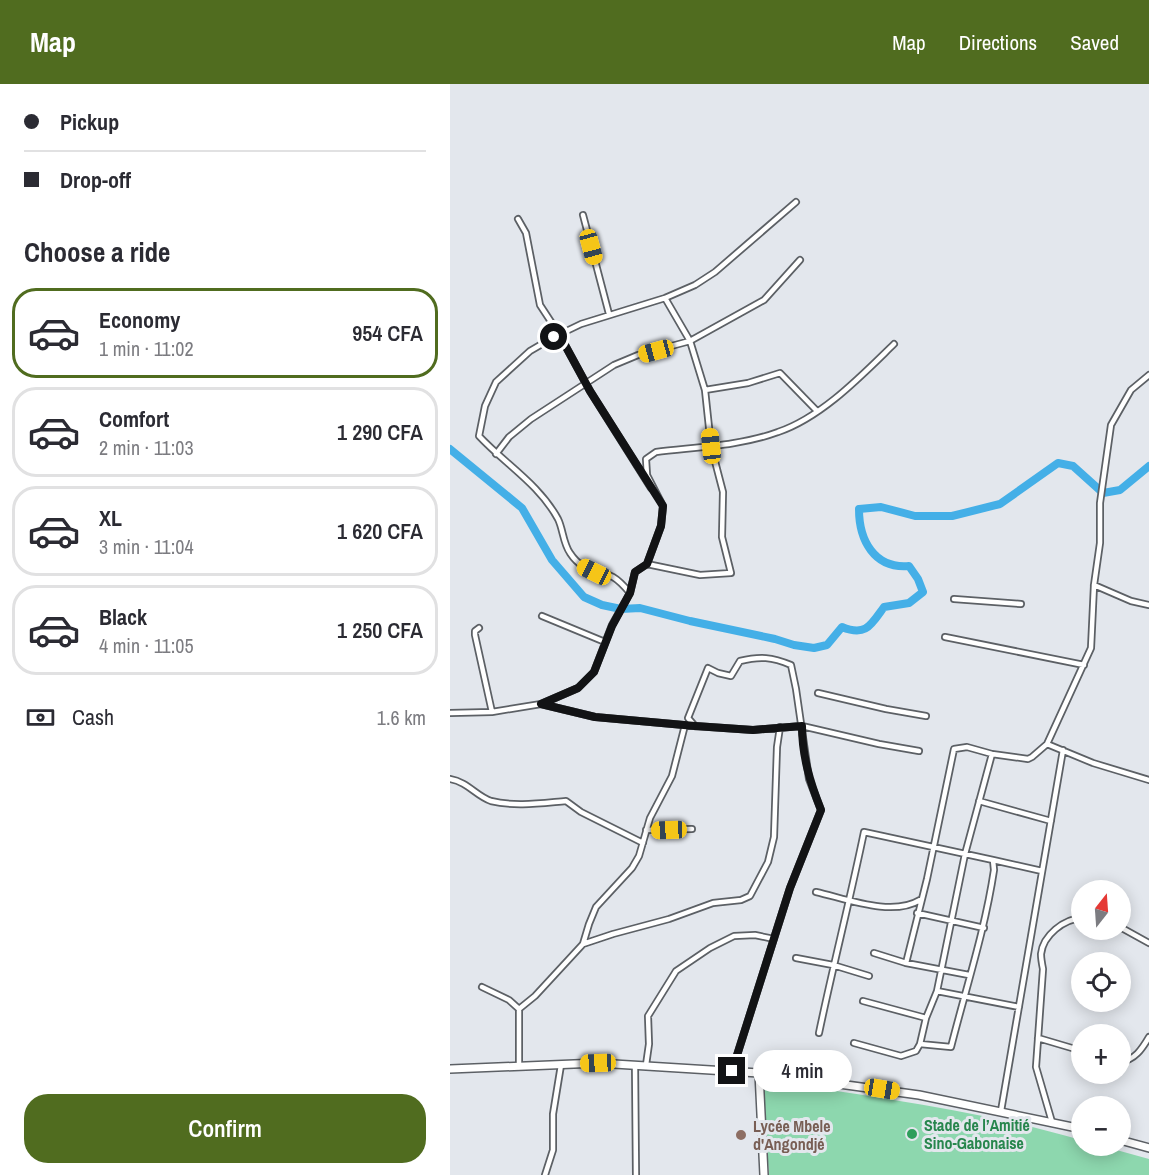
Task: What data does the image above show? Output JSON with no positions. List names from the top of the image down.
{
  "places": ["Stade de l’Amitié Sino-Gabonaise", "Lycée Mbele d'Angondjé"],
  "north": "top",
  "page": {
    "header": "Map",
    "nav": ["Map", "Directions", "Saved"],
    "banner": ["Pickup", "Drop-off"],
    "heading": "Choose a ride",
    "list": [
      {
        "name": "Economy",
        "note": "1 min · 11:02",
        "value": "954 CFA"
      },
      {
        "name": "Comfort",
        "note": "2 min · 11:03",
        "value": "1 290 CFA"
      },
      {
        "name": "XL",
        "note": "3 min · 11:04",
        "value": "1 620 CFA"
      },
      {
        "name": "Black",
        "note": "4 min · 11:05",
        "value": "1 250 CFA"
      }
    ],
    "pay": ["Cash", "1.6 km"],
    "map_buttons": ["+", "−"],
    "bubble": "4 min",
    "buttons": "Confirm"
  }
}
